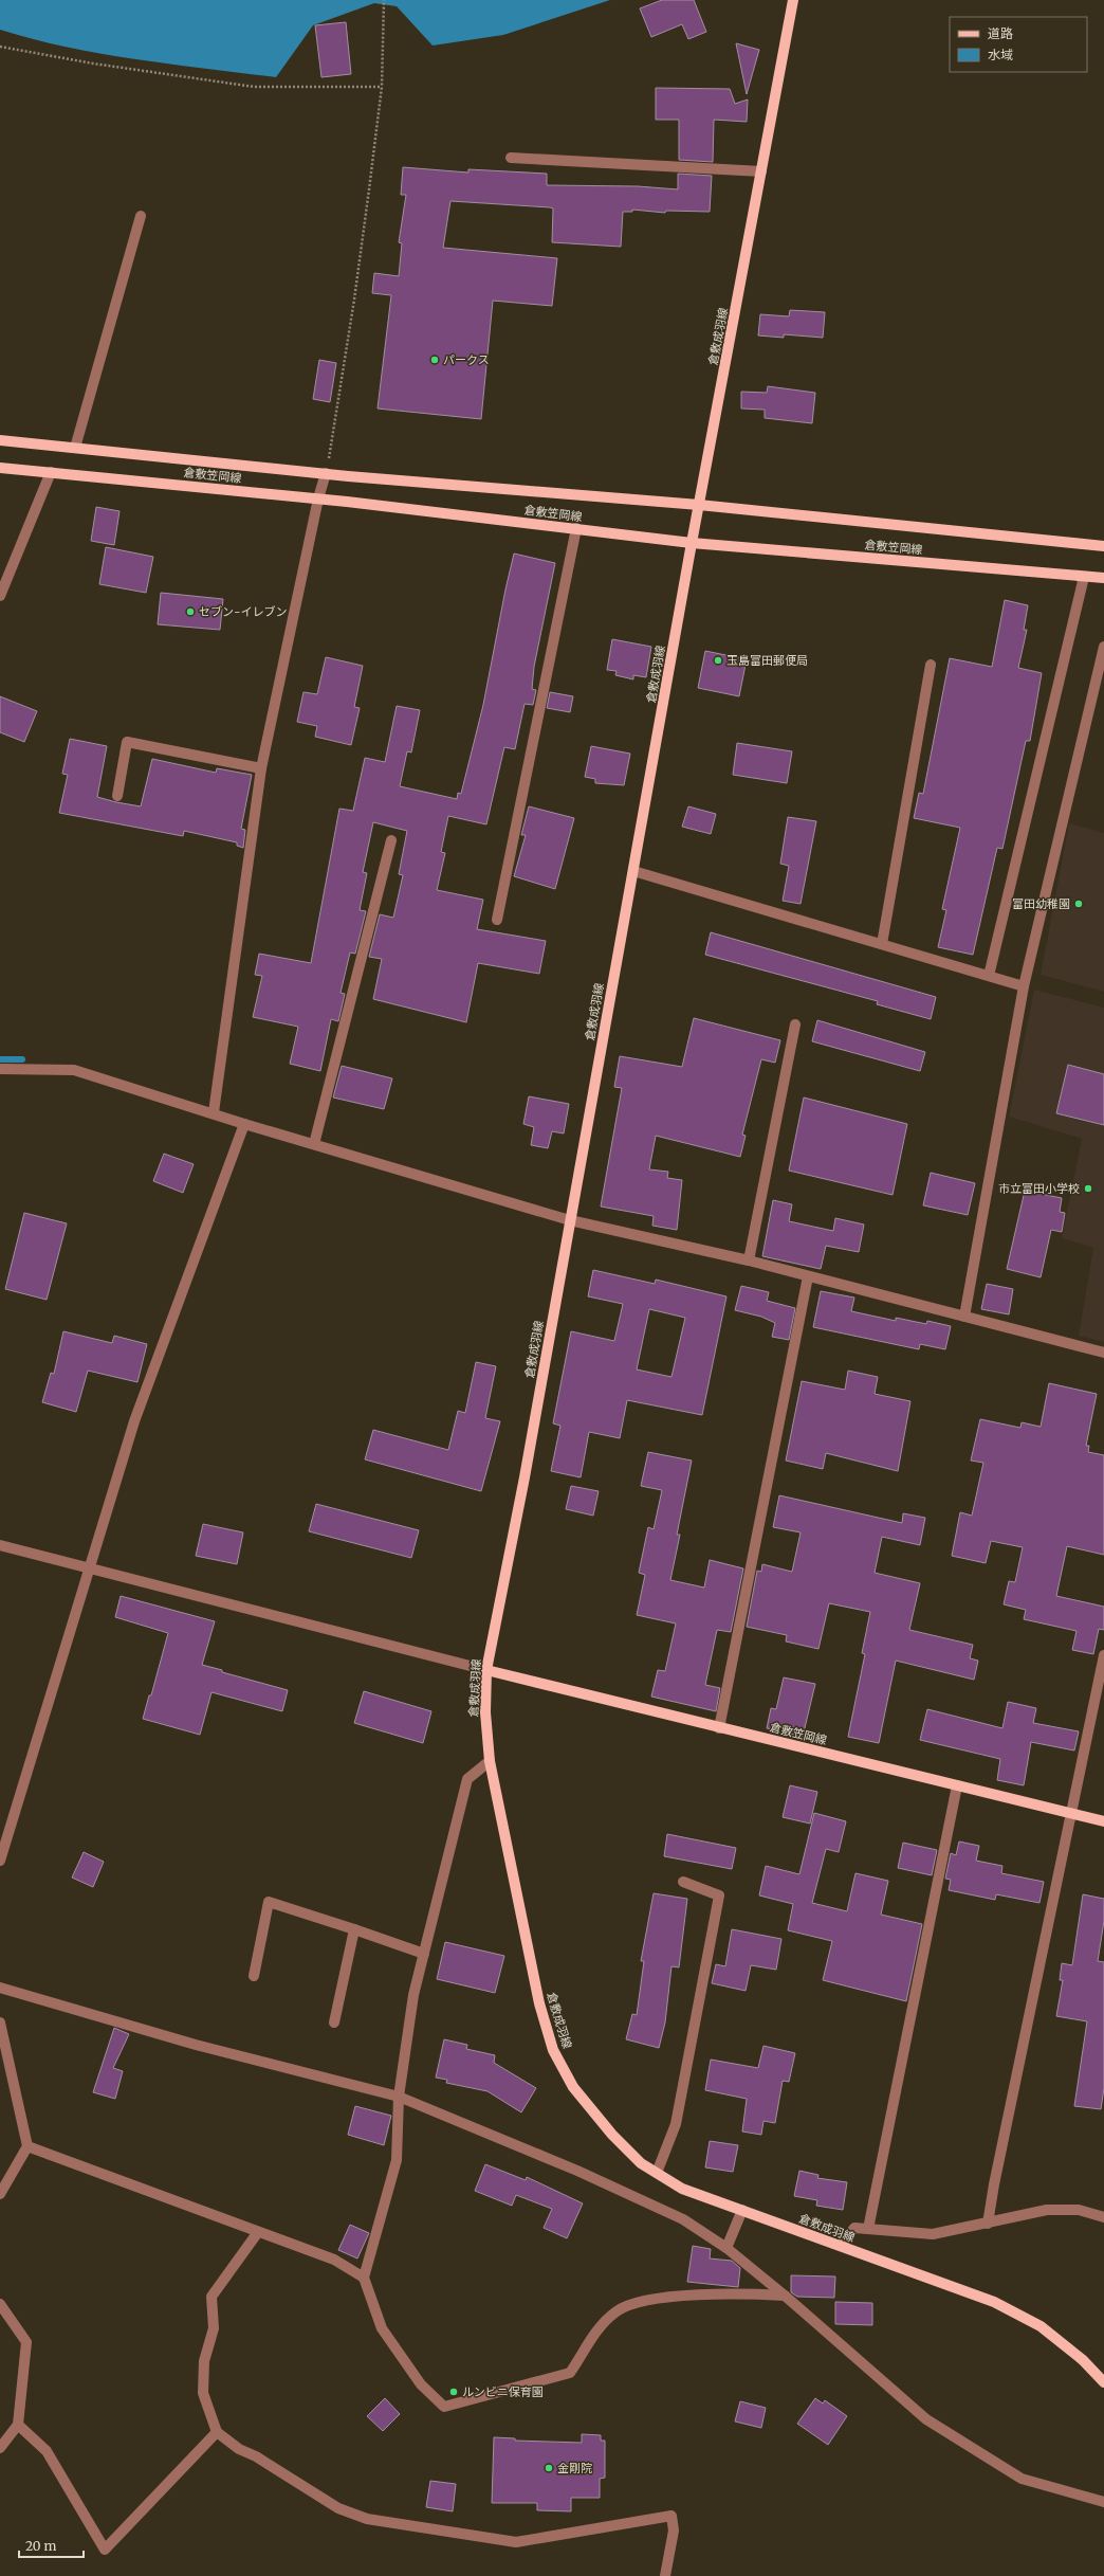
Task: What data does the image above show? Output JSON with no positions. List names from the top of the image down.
{
  "streets": {
    "main road": ["倉敷成羽線", "倉敷笠岡線"]
  },
  "crossings": [
    ["倉敷成羽線", "倉敷笠岡線"]
  ],
  "places": [
    "パークス",
    "セブン-イレブン",
    "玉島富田郵便局",
    "富田幼稚園",
    "市立富田小学校",
    "ルンビニ保育園",
    "金剛院"
  ],
  "legend": ["道路", "水域"],
  "scale_bar": "20 m"
}
